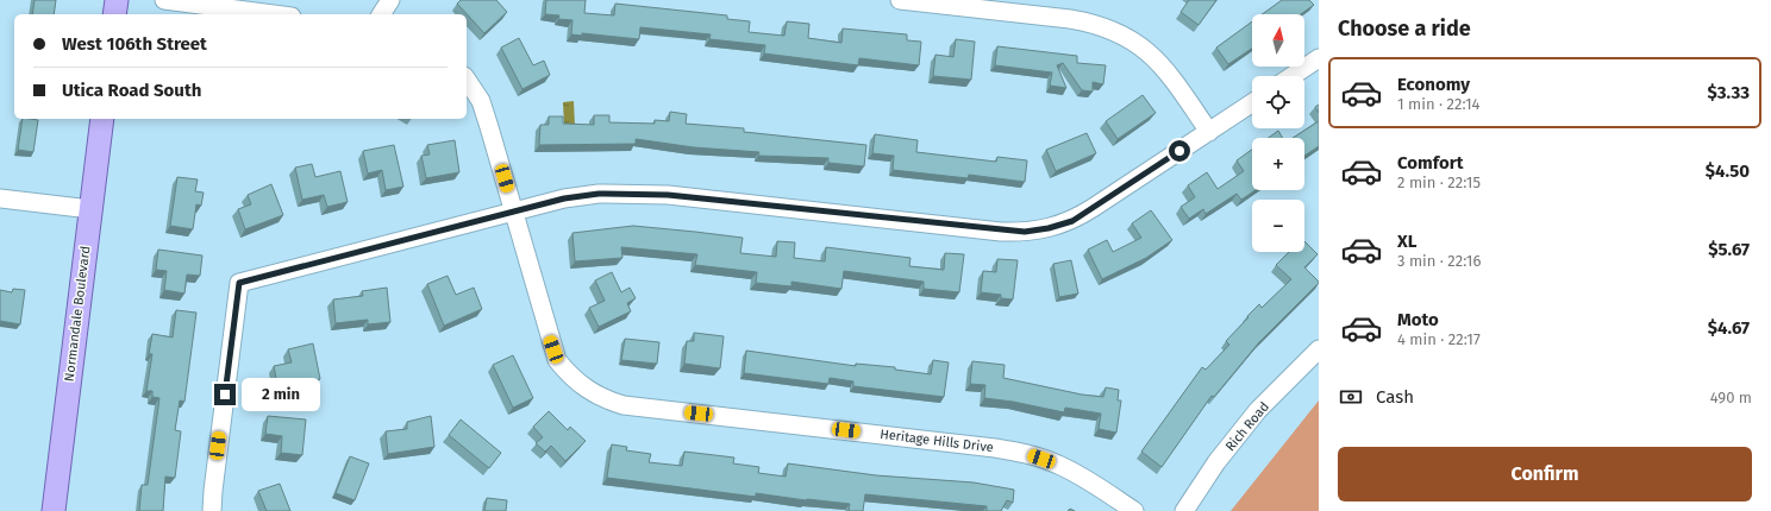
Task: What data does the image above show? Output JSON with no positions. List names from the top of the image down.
{
  "streets": {
    "main road": ["Normandale Boulevard"],
    "street": ["Rich Road", "Heritage Hills Drive"]
  },
  "north": "top",
  "page": {
    "heading": "Choose a ride",
    "map_buttons": ["+", "−"],
    "banner": ["West 106th Street", "Utica Road South"],
    "list": [
      {
        "name": "Economy",
        "note": "1 min · 22:14",
        "value": "$3.33"
      },
      {
        "name": "Comfort",
        "note": "2 min · 22:15",
        "value": "$4.50"
      },
      {
        "name": "XL",
        "note": "3 min · 22:16",
        "value": "$5.67"
      },
      {
        "name": "Moto",
        "note": "4 min · 22:17",
        "value": "$4.67"
      }
    ],
    "pay": ["Cash", "490 m"],
    "bubble": "2 min",
    "buttons": "Confirm"
  }
}
